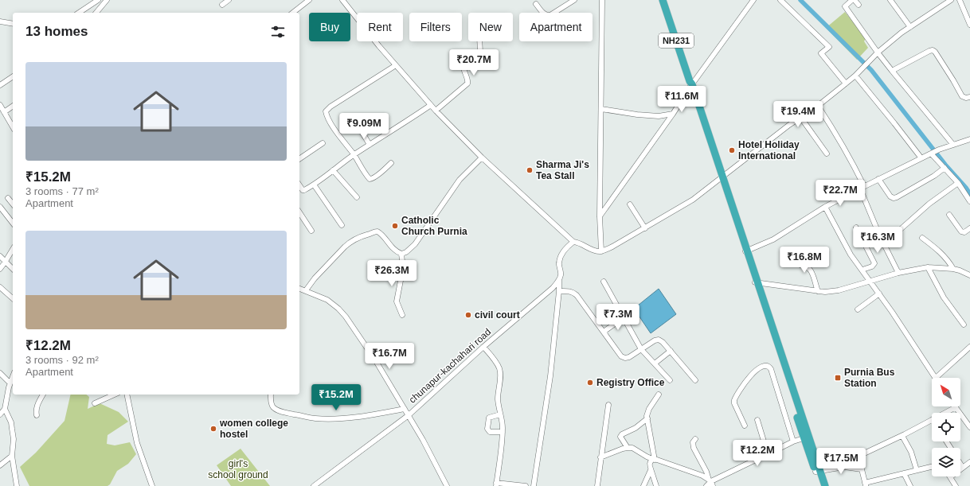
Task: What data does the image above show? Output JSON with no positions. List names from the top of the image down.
{
  "streets": {
    "highway": ["NH231"],
    "street": ["chunapur-kachahari road"]
  },
  "parks": ["girl's school ground"],
  "places": {
    "other": [
      "Hotel Holiday International",
      "Sharma Ji's Tea Stall",
      "Catholic Church Purnia",
      "civil court",
      "Registry Office",
      "women college hostel"
    ],
    "transit": ["Purnia Bus Station"]
  },
  "north": "top left",
  "page": {
    "chip": [
      "Buy",
      "Rent",
      "Filters",
      "New",
      "Apartment"
    ],
    "heading": "13 homes",
    "price": [
      "₹20.7M",
      "₹11.6M",
      "₹19.4M",
      "₹9.09M",
      "₹22.7M",
      "₹16.3M",
      "₹16.8M",
      "₹26.3M",
      "₹7.3M",
      "₹16.7M",
      "₹15.2M",
      "₹12.2M",
      "₹17.5M"
    ],
    "list": [
      {
        "name": "₹15.2M",
        "note": "3 rooms · 77 m² · Apartment"
      },
      {
        "name": "₹12.2M",
        "note": "3 rooms · 92 m² · Apartment"
      }
    ]
  }
}
